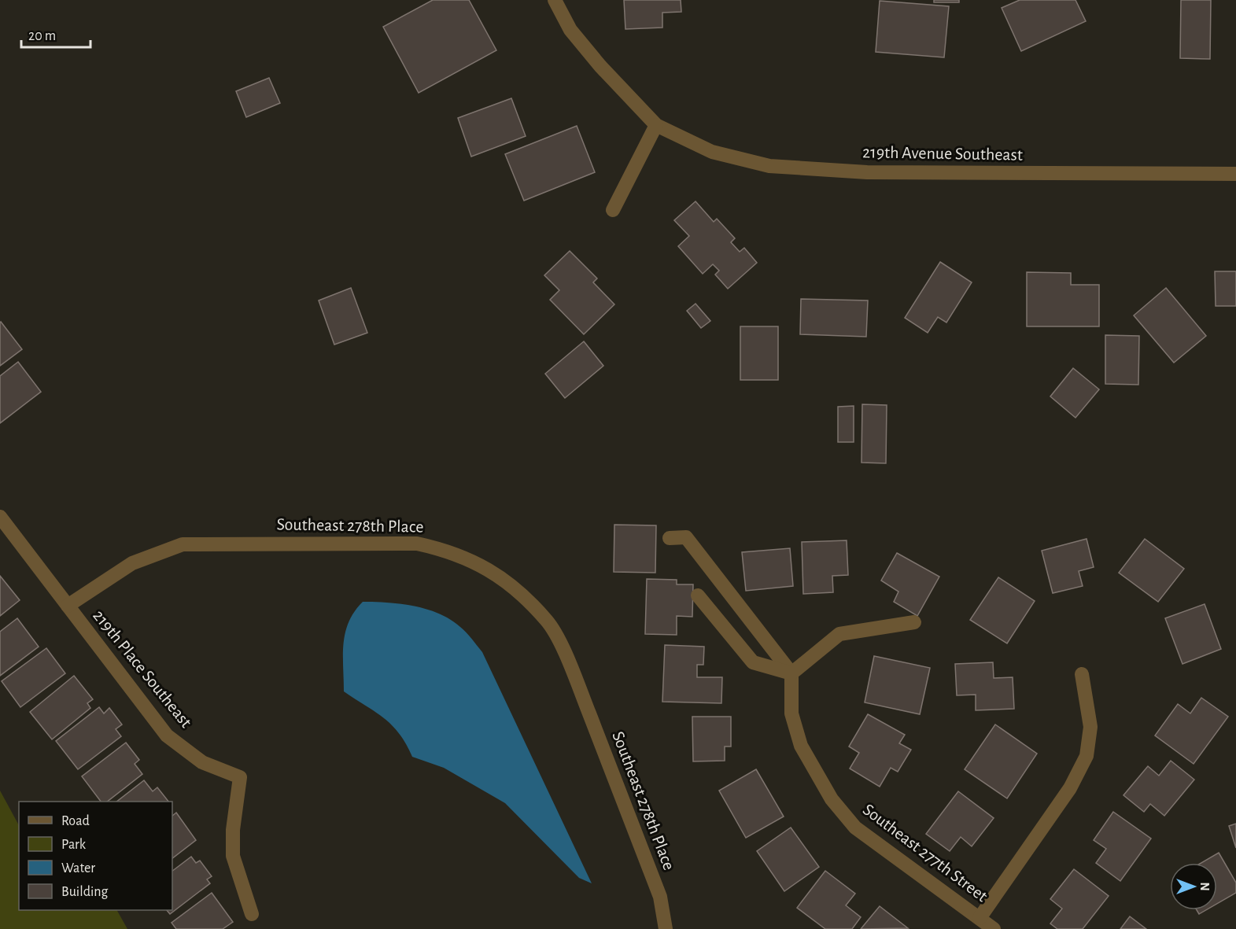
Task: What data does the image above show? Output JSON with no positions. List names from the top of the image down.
{
  "streets": {
    "street": [
      "219th Avenue Southeast",
      "Southeast 278th Place",
      "219th Place Southeast",
      "Southeast 277th Street"
    ]
  },
  "crossings": [
    ["Southeast 278th Place", "219th Place Southeast"]
  ],
  "legend": [
    "Road",
    "Park",
    "Water",
    "Building"
  ],
  "scale_bar": "20 m",
  "north": "right"
}
